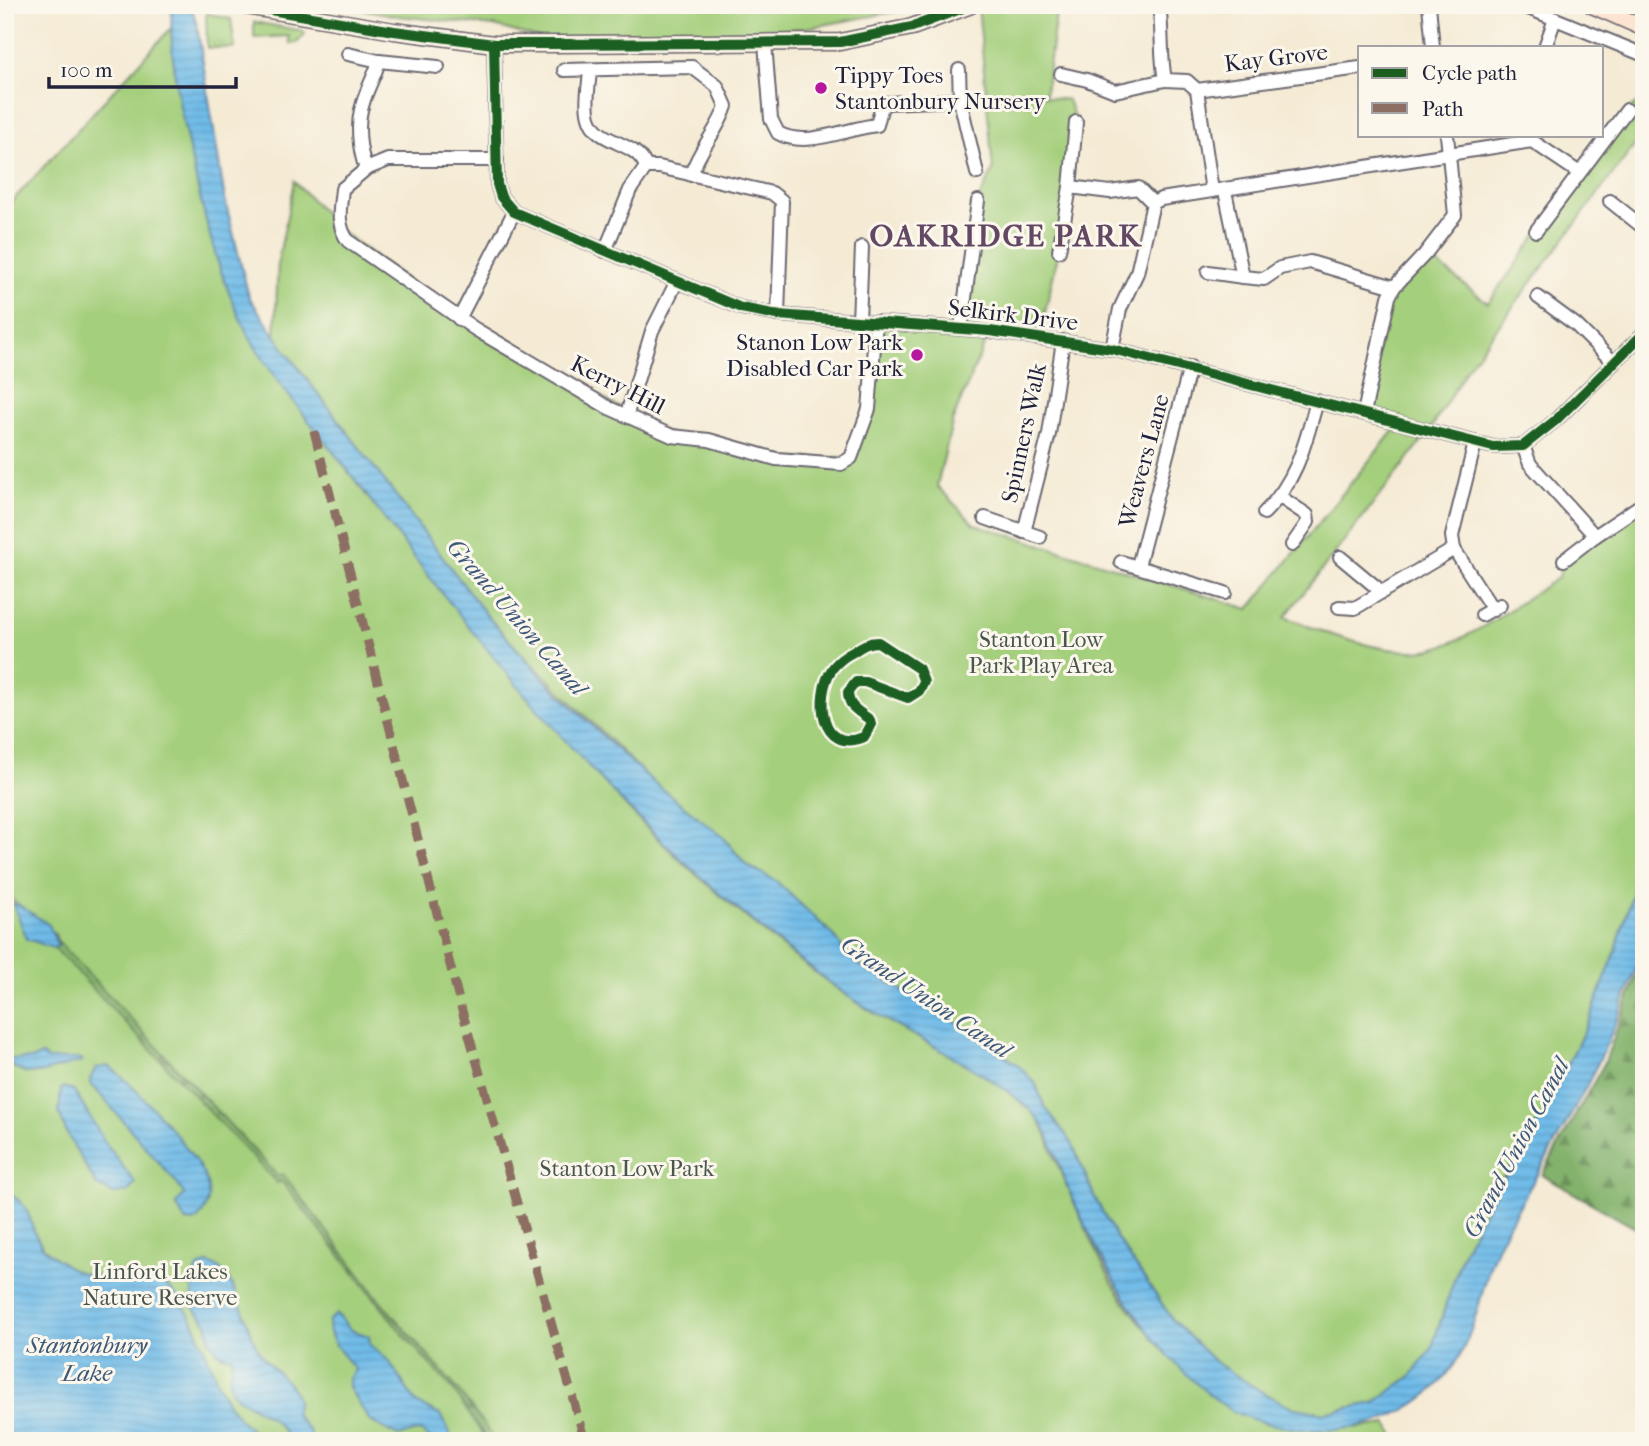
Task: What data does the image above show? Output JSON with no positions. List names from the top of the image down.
{
  "streets": {
    "street": [
      "Kay Grove",
      "Selkirk Drive",
      "Kerry Hill",
      "Spinners Walk",
      "Weavers Lane"
    ]
  },
  "crossings": [
    ["Selkirk Drive", "Kerry Hill"],
    ["Selkirk Drive", "Spinners Walk"],
    ["Selkirk Drive", "Weavers Lane"]
  ],
  "districts": ["OAKRIDGE PARK"],
  "water": ["Grand Union Canal", "Stantonbury Lake"],
  "parks": ["Stanton Low Park Play Area", "Stanton Low Park", "Linford Lakes Nature Reserve"],
  "places": ["Tippy Toes Stantonbury Nursery", "Stanon Low Park Disabled Car Park"],
  "legend": ["Cycle path", "Path"],
  "scale_bar": "100 m"
}
